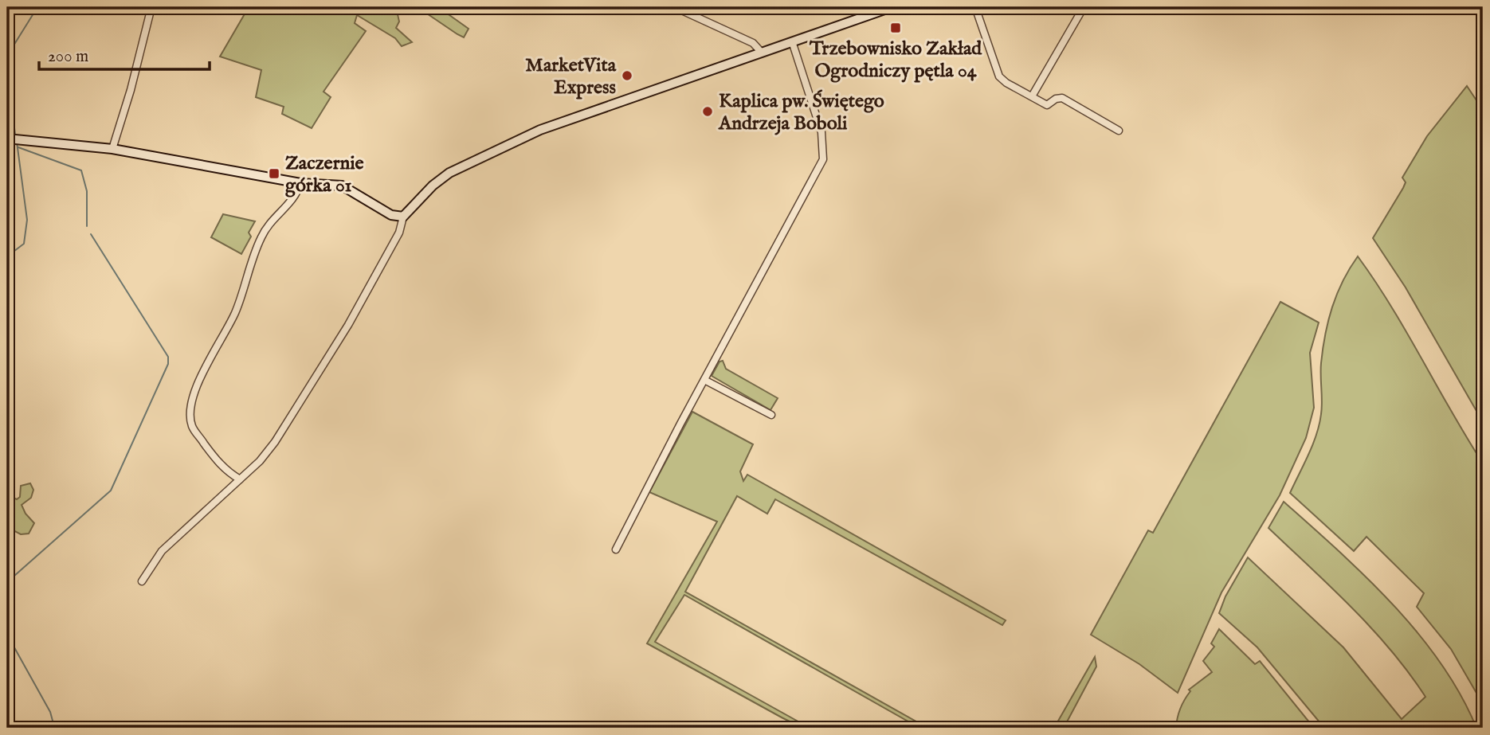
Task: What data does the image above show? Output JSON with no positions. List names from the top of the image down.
{
  "places": {
    "transit": ["Trzebownisko Zakład Ogrodniczy pętla 04", "Zaczernie górka 01"],
    "other": ["MarketVita Express", "Kaplica pw. Świętego Andrzeja Boboli"]
  },
  "scale_bar": "200 m"
}
